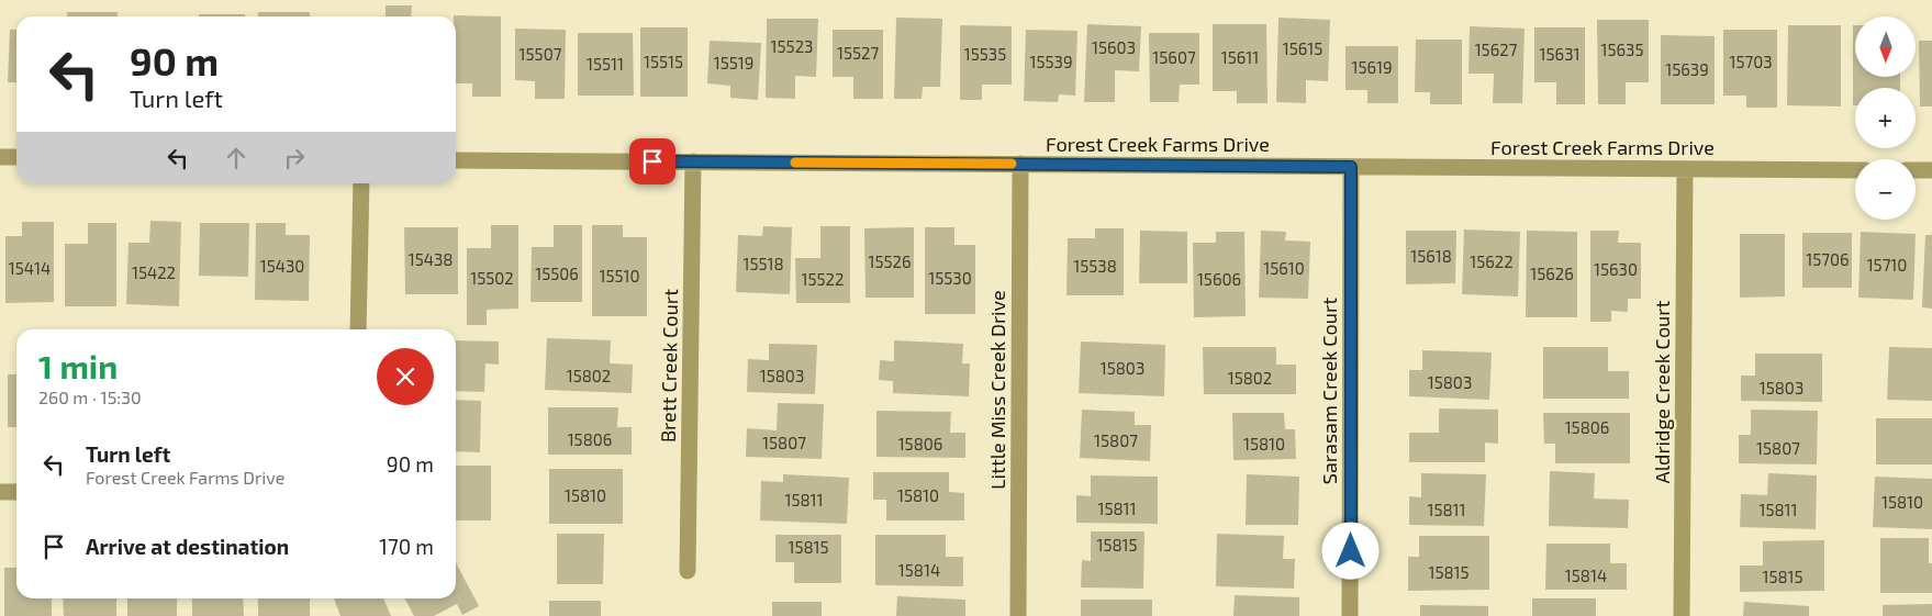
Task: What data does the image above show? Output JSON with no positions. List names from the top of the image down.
{
  "streets": {
    "street": [
      "Forest Creek Farms Drive",
      "Brett Creek Court",
      "Little Miss Creek Drive",
      "Sarasam Creek Court",
      "Aldridge Creek Court"
    ]
  },
  "crossings": [
    ["Forest Creek Farms Drive", "Brett Creek Court"],
    ["Forest Creek Farms Drive", "Little Miss Creek Drive"],
    ["Forest Creek Farms Drive", "Sarasam Creek Court"],
    ["Forest Creek Farms Drive", "Aldridge Creek Court"]
  ],
  "house_numbers": [
    "15523",
    "15603",
    "15615",
    "15627",
    "15635",
    "15527",
    "15507",
    "15535",
    "15631",
    "15607",
    "15611",
    "15515",
    "15539",
    "15703",
    "15519",
    "15511",
    "15619",
    "15639",
    "15618",
    "15438",
    "15706",
    "15526",
    "15622",
    "15518",
    "15710",
    "15430",
    "15538",
    "15414",
    "15610",
    "15630",
    "15422",
    "15506",
    "15626",
    "15510",
    "15502",
    "15530",
    "15522",
    "15606",
    "15803",
    "15802",
    "15803",
    "15802",
    "15803",
    "15803",
    "15806",
    "15806",
    "15807",
    "15807",
    "15806",
    "15810",
    "15807",
    "15810",
    "15810",
    "15811",
    "15810",
    "15811",
    "15811",
    "15811",
    "15815",
    "15815",
    "15814",
    "15815",
    "15814",
    "15815"
  ],
  "north": "bottom",
  "page": {
    "map_buttons": ["+", "−"],
    "turn": ["90 m", "Turn left"],
    "heading": ["1 min", "260 m · 15:30"],
    "list": [
      {
        "name": "Turn left",
        "note": "Forest Creek Farms Drive",
        "value": "90 m"
      },
      {
        "name": "Arrive at destination",
        "value": "170 m"
      }
    ]
  }
}
